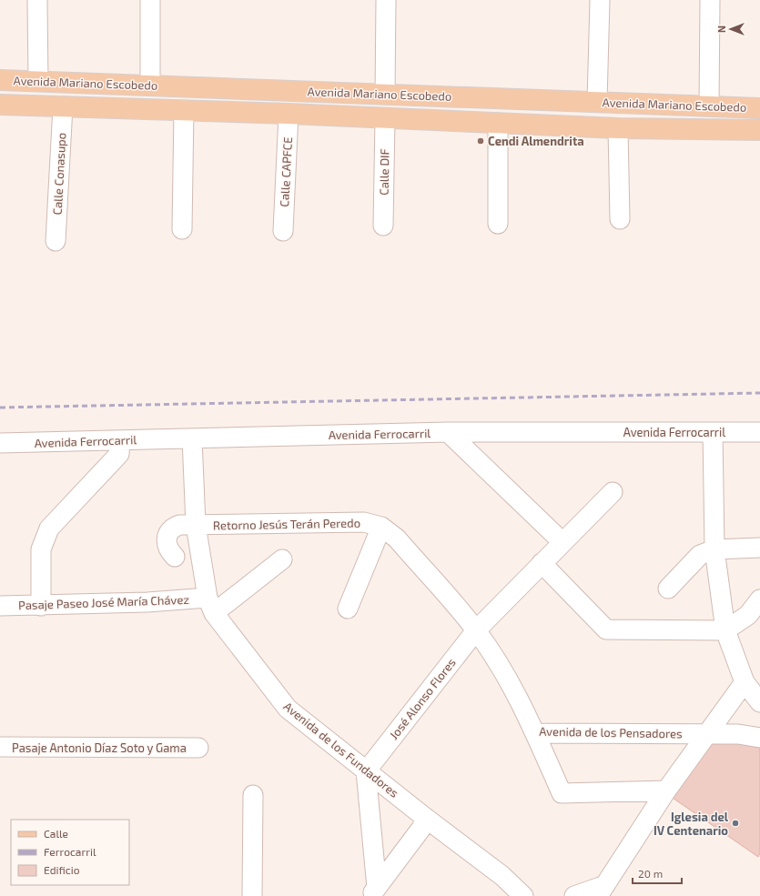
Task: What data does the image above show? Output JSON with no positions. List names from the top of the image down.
{
  "streets": {
    "main road": ["Avenida Mariano Escobedo"],
    "street": [
      "Calle CAPFCE",
      "Calle DIF",
      "Calle Conasupo",
      "Avenida Ferrocarril",
      "Retorno Jesús Terán Peredo",
      "Pasaje Paseo José María Chávez",
      "José Alonso Flores",
      "Avenida de los Pensadores",
      "Pasaje Antonio Díaz Soto y Gama",
      "Avenida de los Fundadores"
    ]
  },
  "crossings": [
    ["Avenida Mariano Escobedo", "Calle CAPFCE"],
    ["Avenida Mariano Escobedo", "Calle DIF"],
    ["Avenida Mariano Escobedo", "Calle Conasupo"],
    ["Avenida Ferrocarril", "Avenida de los Fundadores"],
    ["Retorno Jesús Terán Peredo", "José Alonso Flores"],
    ["Retorno Jesús Terán Peredo", "Avenida de los Pensadores"],
    ["Retorno Jesús Terán Peredo", "Avenida de los Fundadores"],
    ["Pasaje Paseo José María Chávez", "Avenida de los Fundadores"],
    ["José Alonso Flores", "Avenida de los Pensadores"],
    ["José Alonso Flores", "Avenida de los Fundadores"]
  ],
  "places": ["Cendi Almendrita", "Iglesia del IV Centenario"],
  "legend": ["Calle", "Ferrocarril", "Edificio"],
  "scale_bar": "20 m",
  "north": "left"
}
